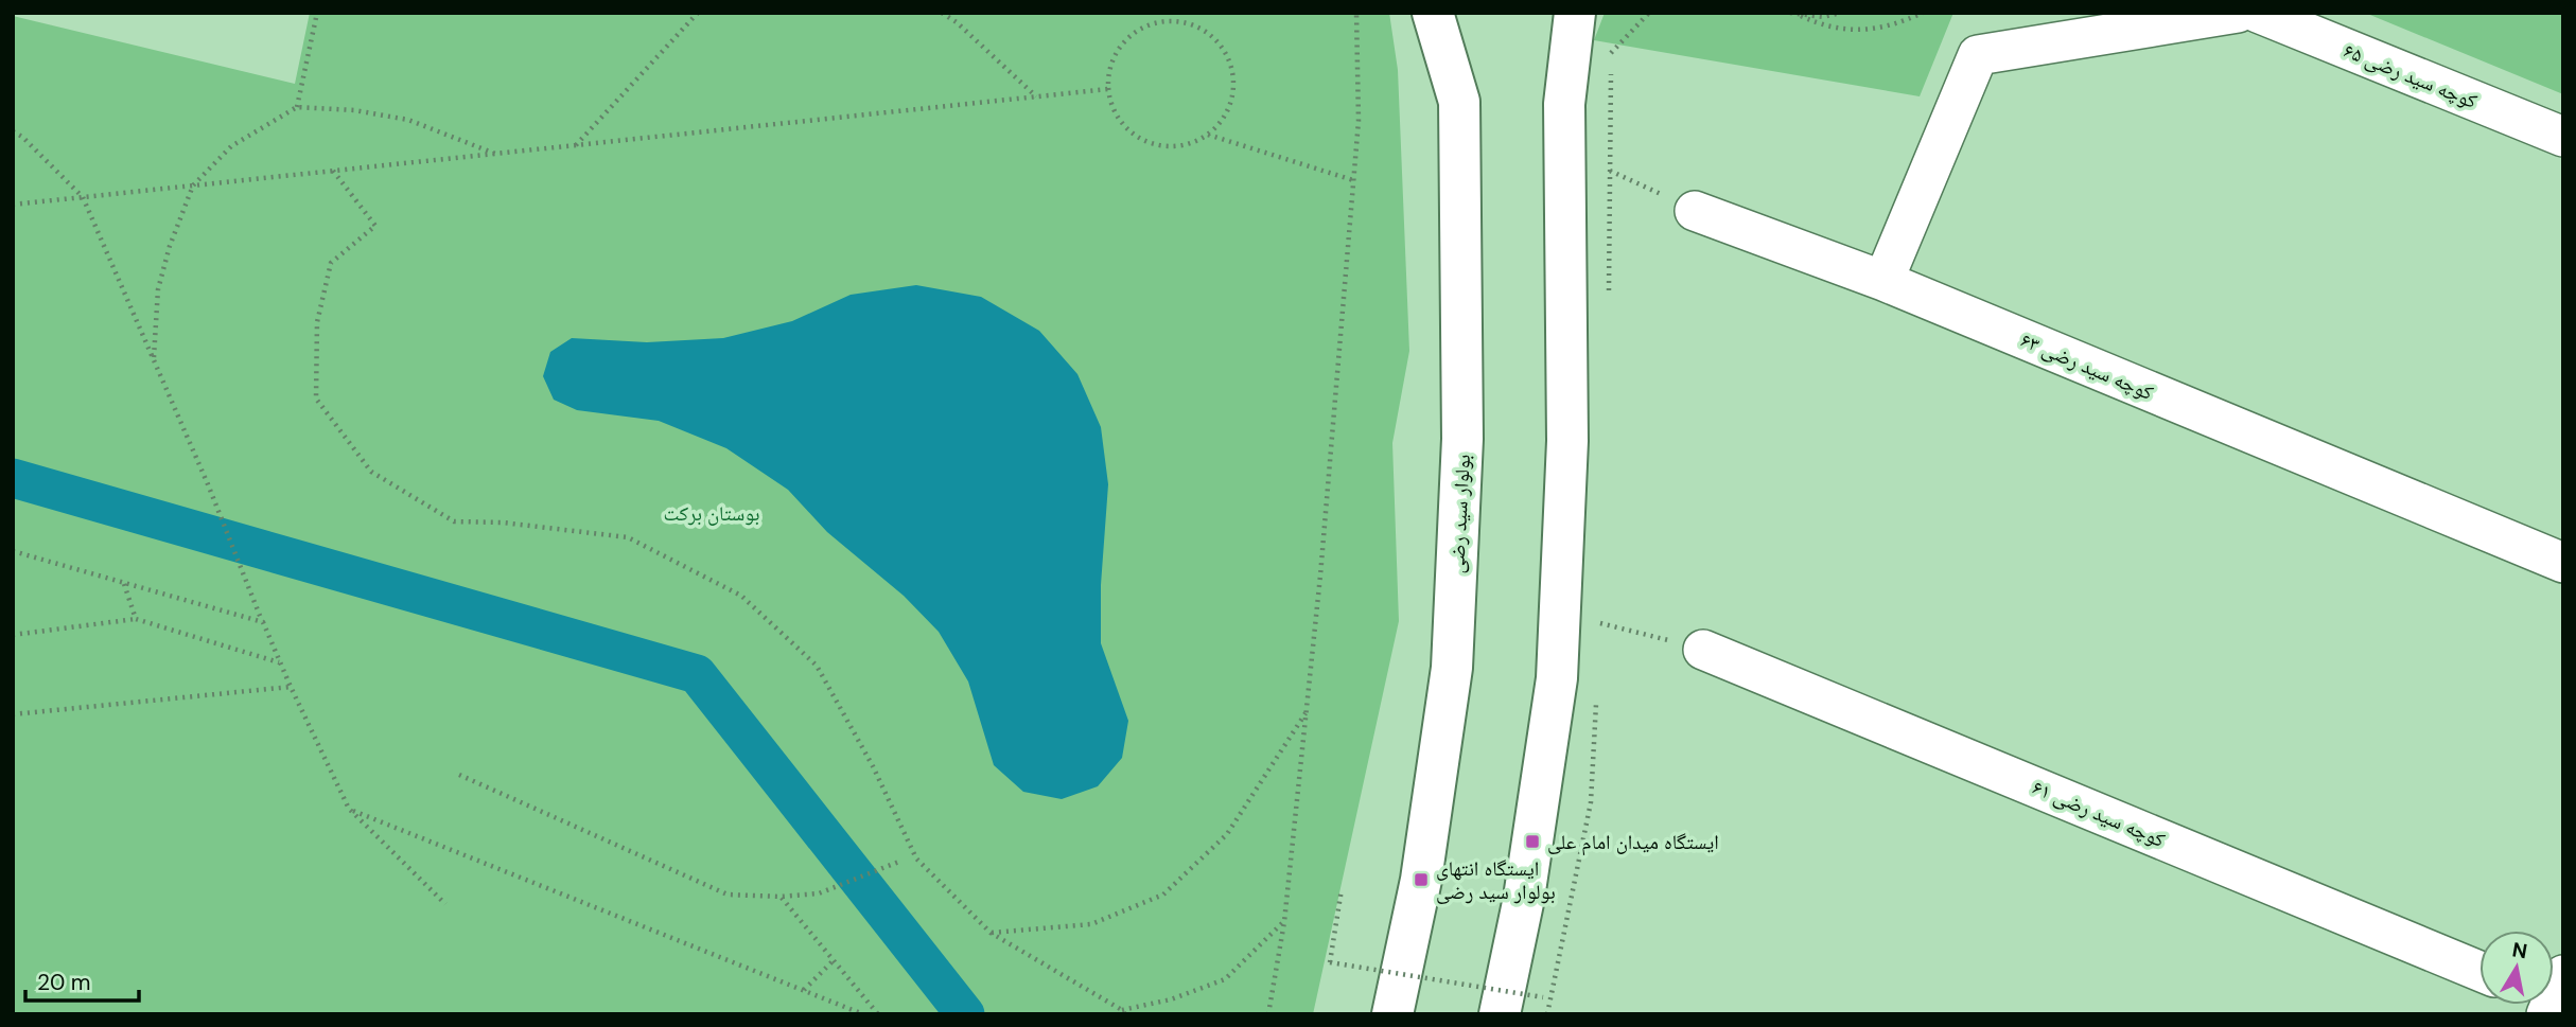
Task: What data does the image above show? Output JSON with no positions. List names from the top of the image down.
{
  "streets": {
    "main road": ["بولوار سید رضی"],
    "street": ["کوچه سید رضی ۶۵", "کوچه سید رضی ۶۳", "کوچه سید رضی ۶۱"]
  },
  "parks": ["بوستان برکت"],
  "places": {
    "transit": ["ایستگاه میدان امام علی", "ایستگاه انتهای بولوار سید رضی"]
  },
  "scale_bar": "20 m",
  "north": "top"
}
